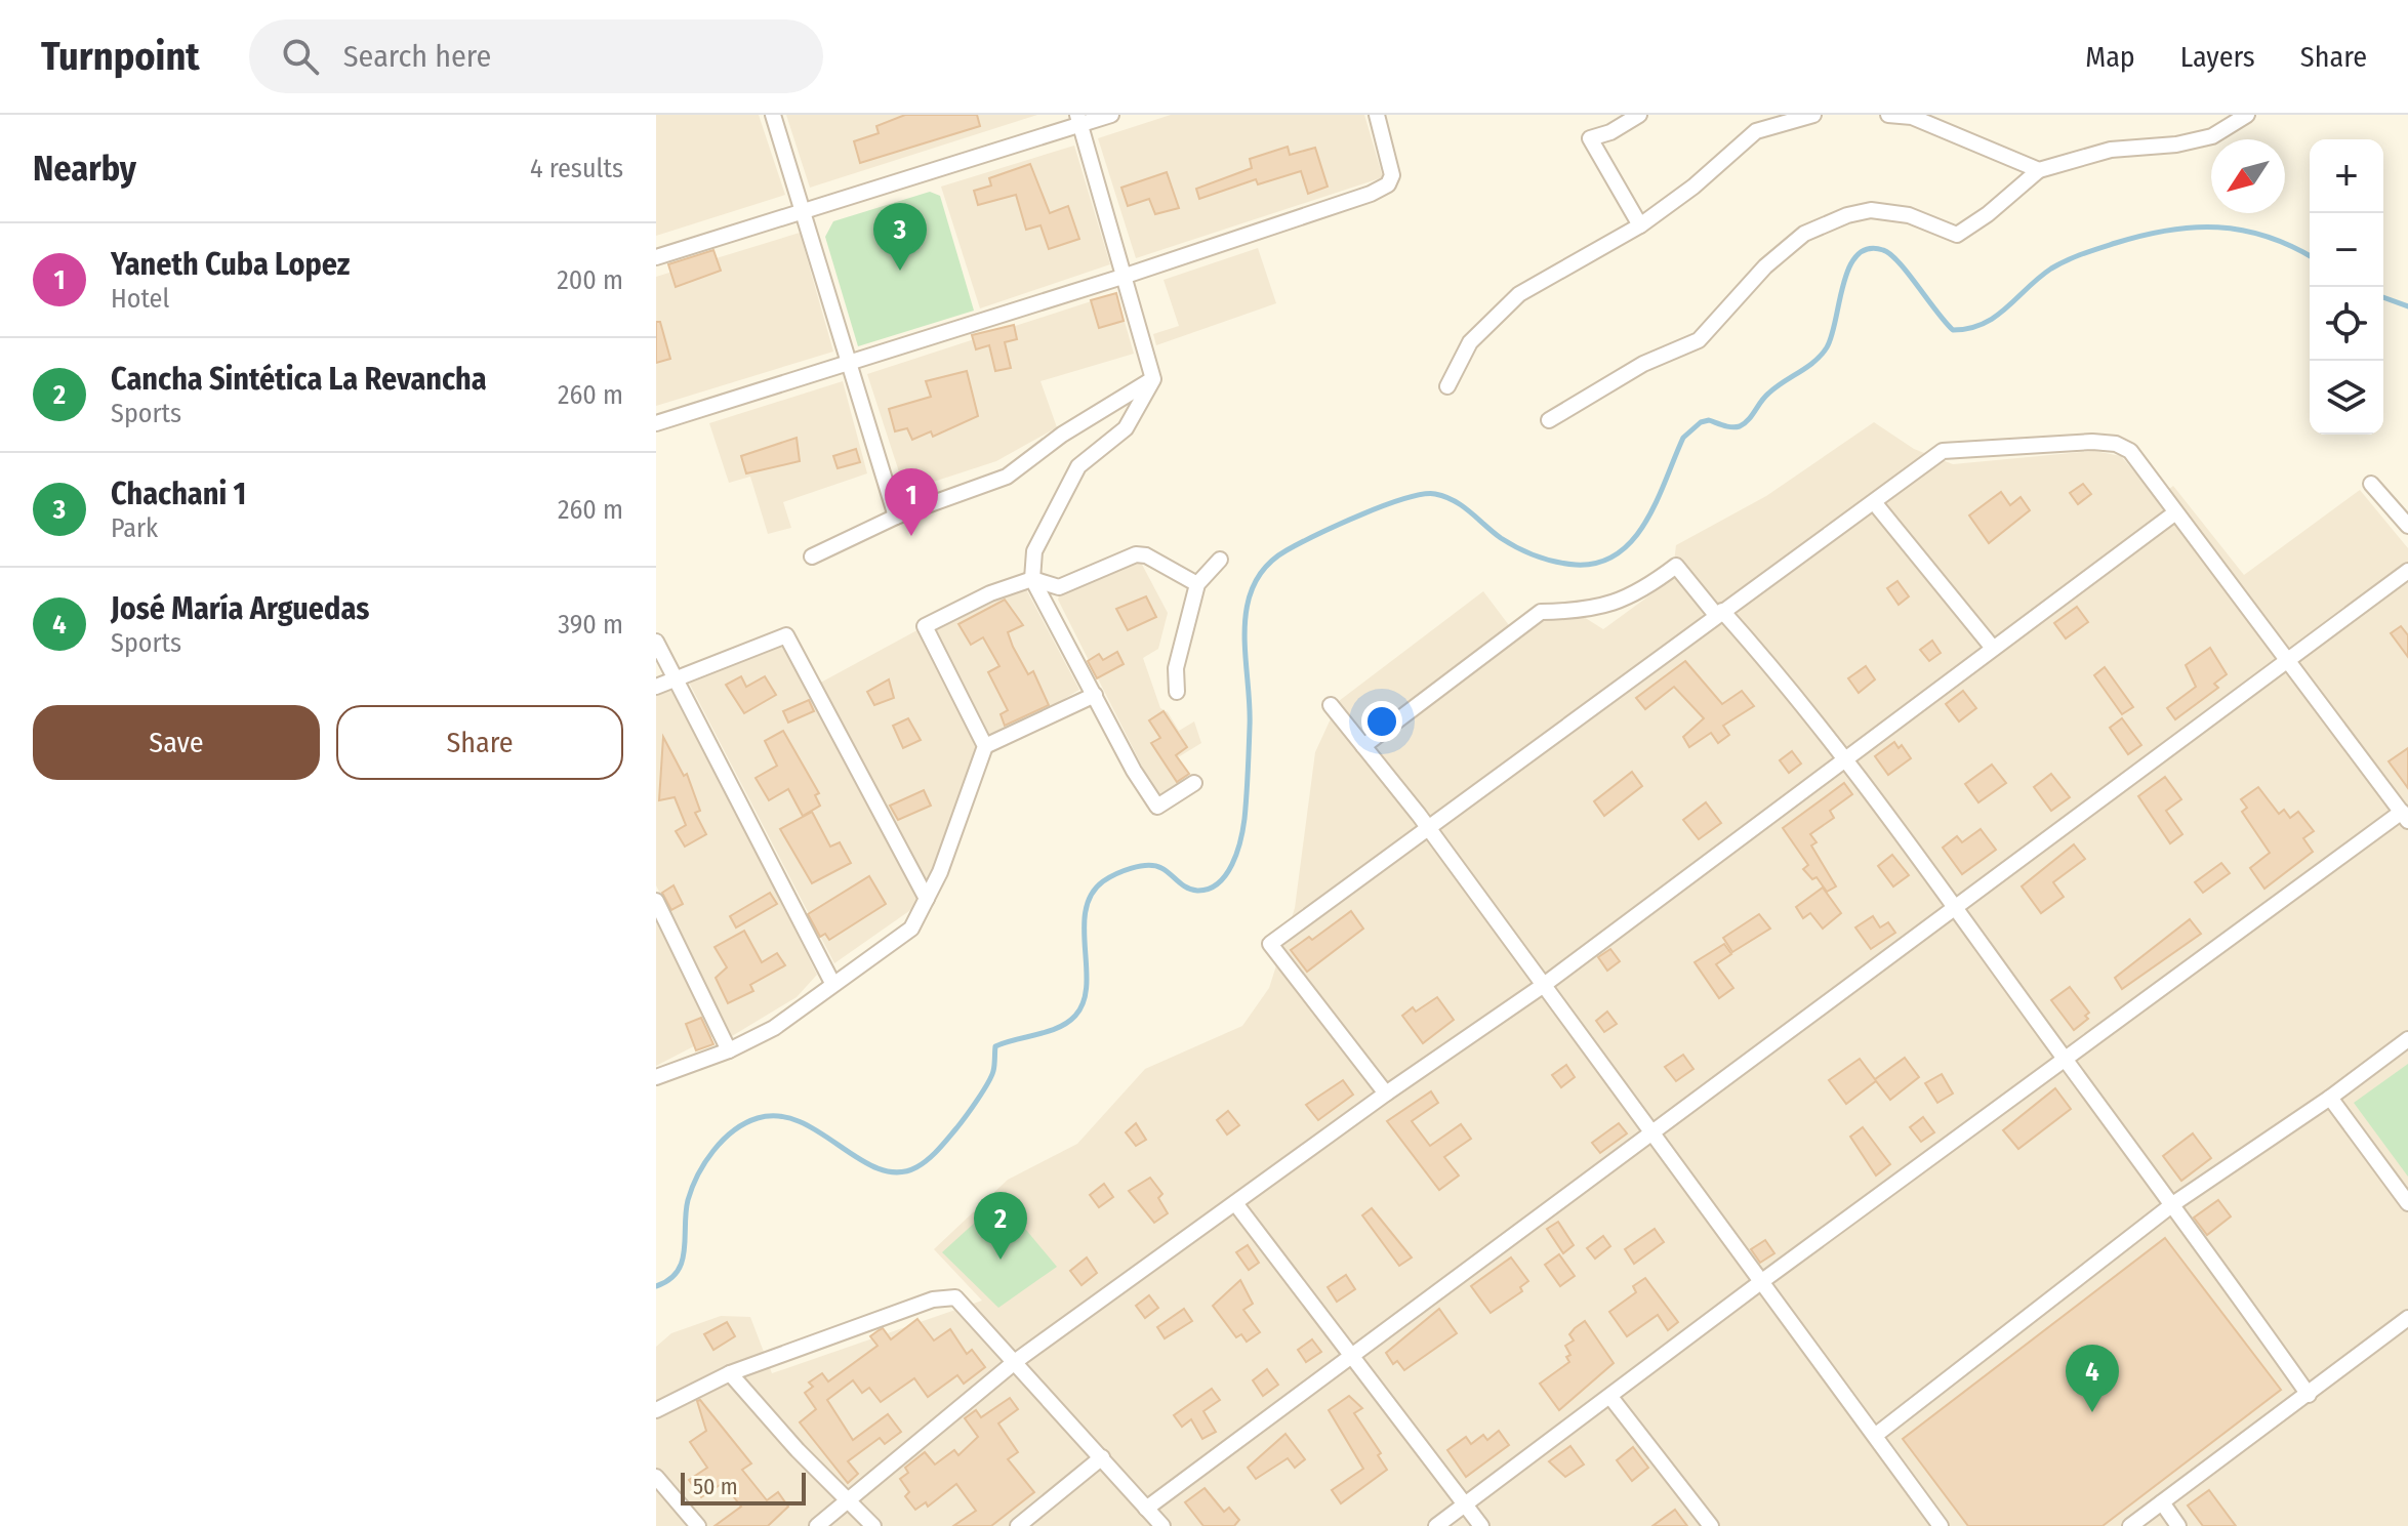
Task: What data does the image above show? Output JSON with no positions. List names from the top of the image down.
{
  "scale_bar": "50 m",
  "north": "bottom left",
  "page": {
    "header": "Turnpoint",
    "search": "Search here",
    "nav": ["Map", "Layers", "Share"],
    "heading": ["Nearby", "4 results"],
    "map_buttons": ["+", "−"],
    "pins": [
      "3",
      "1",
      "2",
      "4"
    ],
    "list": [
      {
        "mark": "1",
        "name": "Yaneth Cuba Lopez",
        "note": "Hotel",
        "value": "200 m"
      },
      {
        "mark": "2",
        "name": "Cancha Sintética La Revancha",
        "note": "Sports",
        "value": "260 m"
      },
      {
        "mark": "3",
        "name": "Chachani 1",
        "note": "Park",
        "value": "260 m"
      },
      {
        "mark": "4",
        "name": "José María Arguedas",
        "note": "Sports",
        "value": "390 m"
      }
    ],
    "buttons": ["Save", "Share"],
    "scale": "50 m"
  }
}
